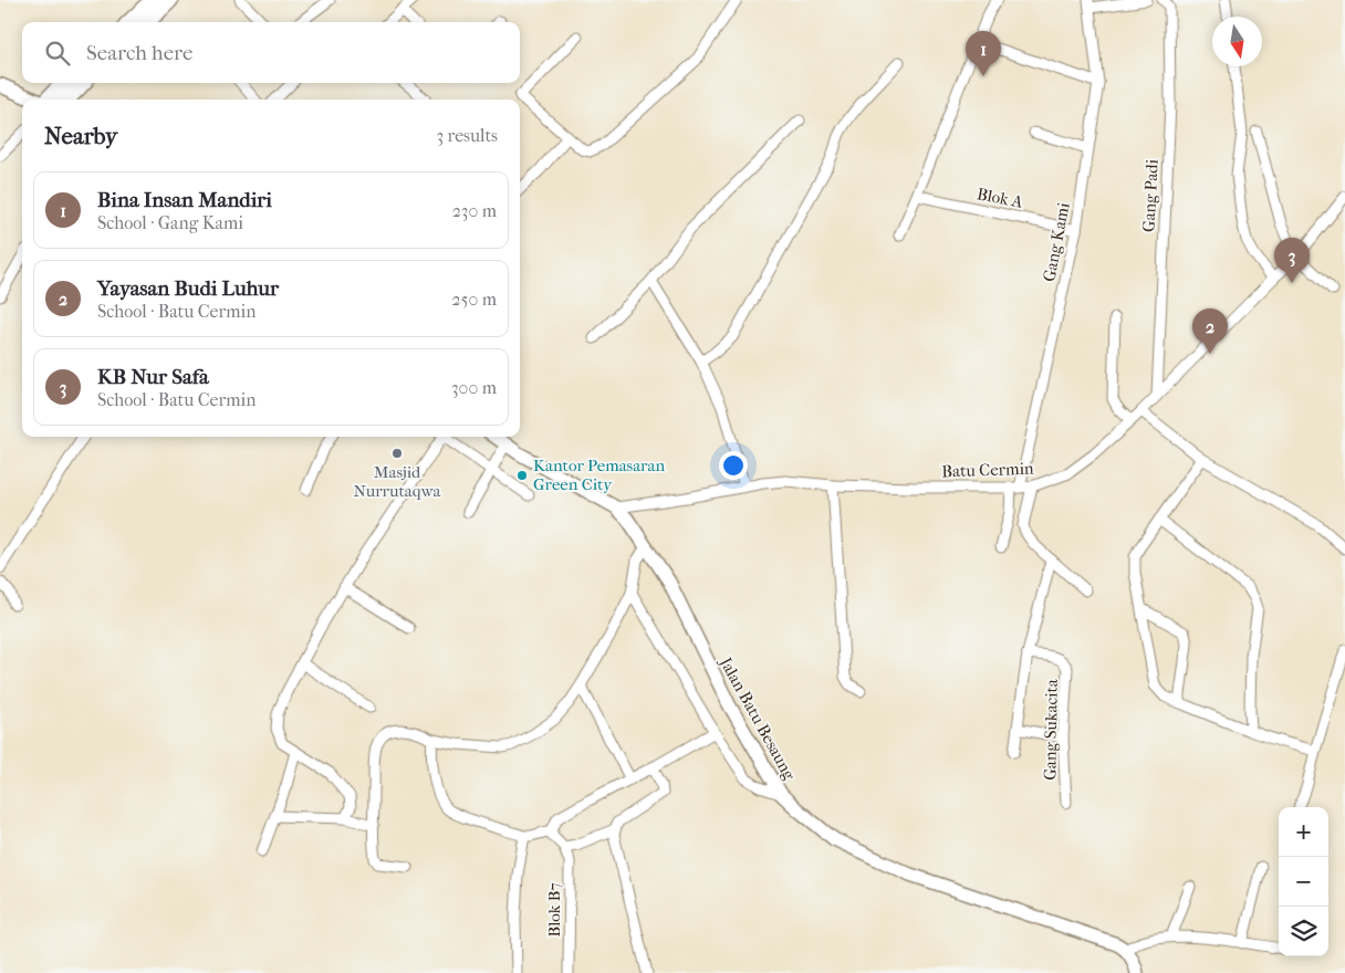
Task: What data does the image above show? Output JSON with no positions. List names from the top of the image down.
{
  "streets": {
    "street": [
      "Gang Padi",
      "Blok A",
      "Gang Kami",
      "Batu Cermin",
      "Jalan Batu Besaung",
      "Gang Sukacita",
      "Blok B7"
    ]
  },
  "crossings": [
    ["Gang Padi", "Batu Cermin"],
    ["Blok A", "Gang Kami"],
    ["Gang Kami", "Batu Cermin"],
    ["Batu Cermin", "Jalan Batu Besaung"]
  ],
  "places": ["Masjid Nurrutaqwa", "Kantor Pemasaran Green City"],
  "north": "bottom",
  "page": {
    "search": "Search here",
    "pins": ["1", "3", "2"],
    "heading": ["Nearby", "3 results"],
    "list": [
      {
        "mark": "1",
        "name": "Bina Insan Mandiri",
        "note": "School · Gang Kami",
        "value": "230 m"
      },
      {
        "mark": "2",
        "name": "Yayasan Budi Luhur",
        "note": "School · Batu Cermin",
        "value": "250 m"
      },
      {
        "mark": "3",
        "name": "KB Nur Safa",
        "note": "School · Batu Cermin",
        "value": "300 m"
      }
    ],
    "map_buttons": ["+", "−"]
  }
}
